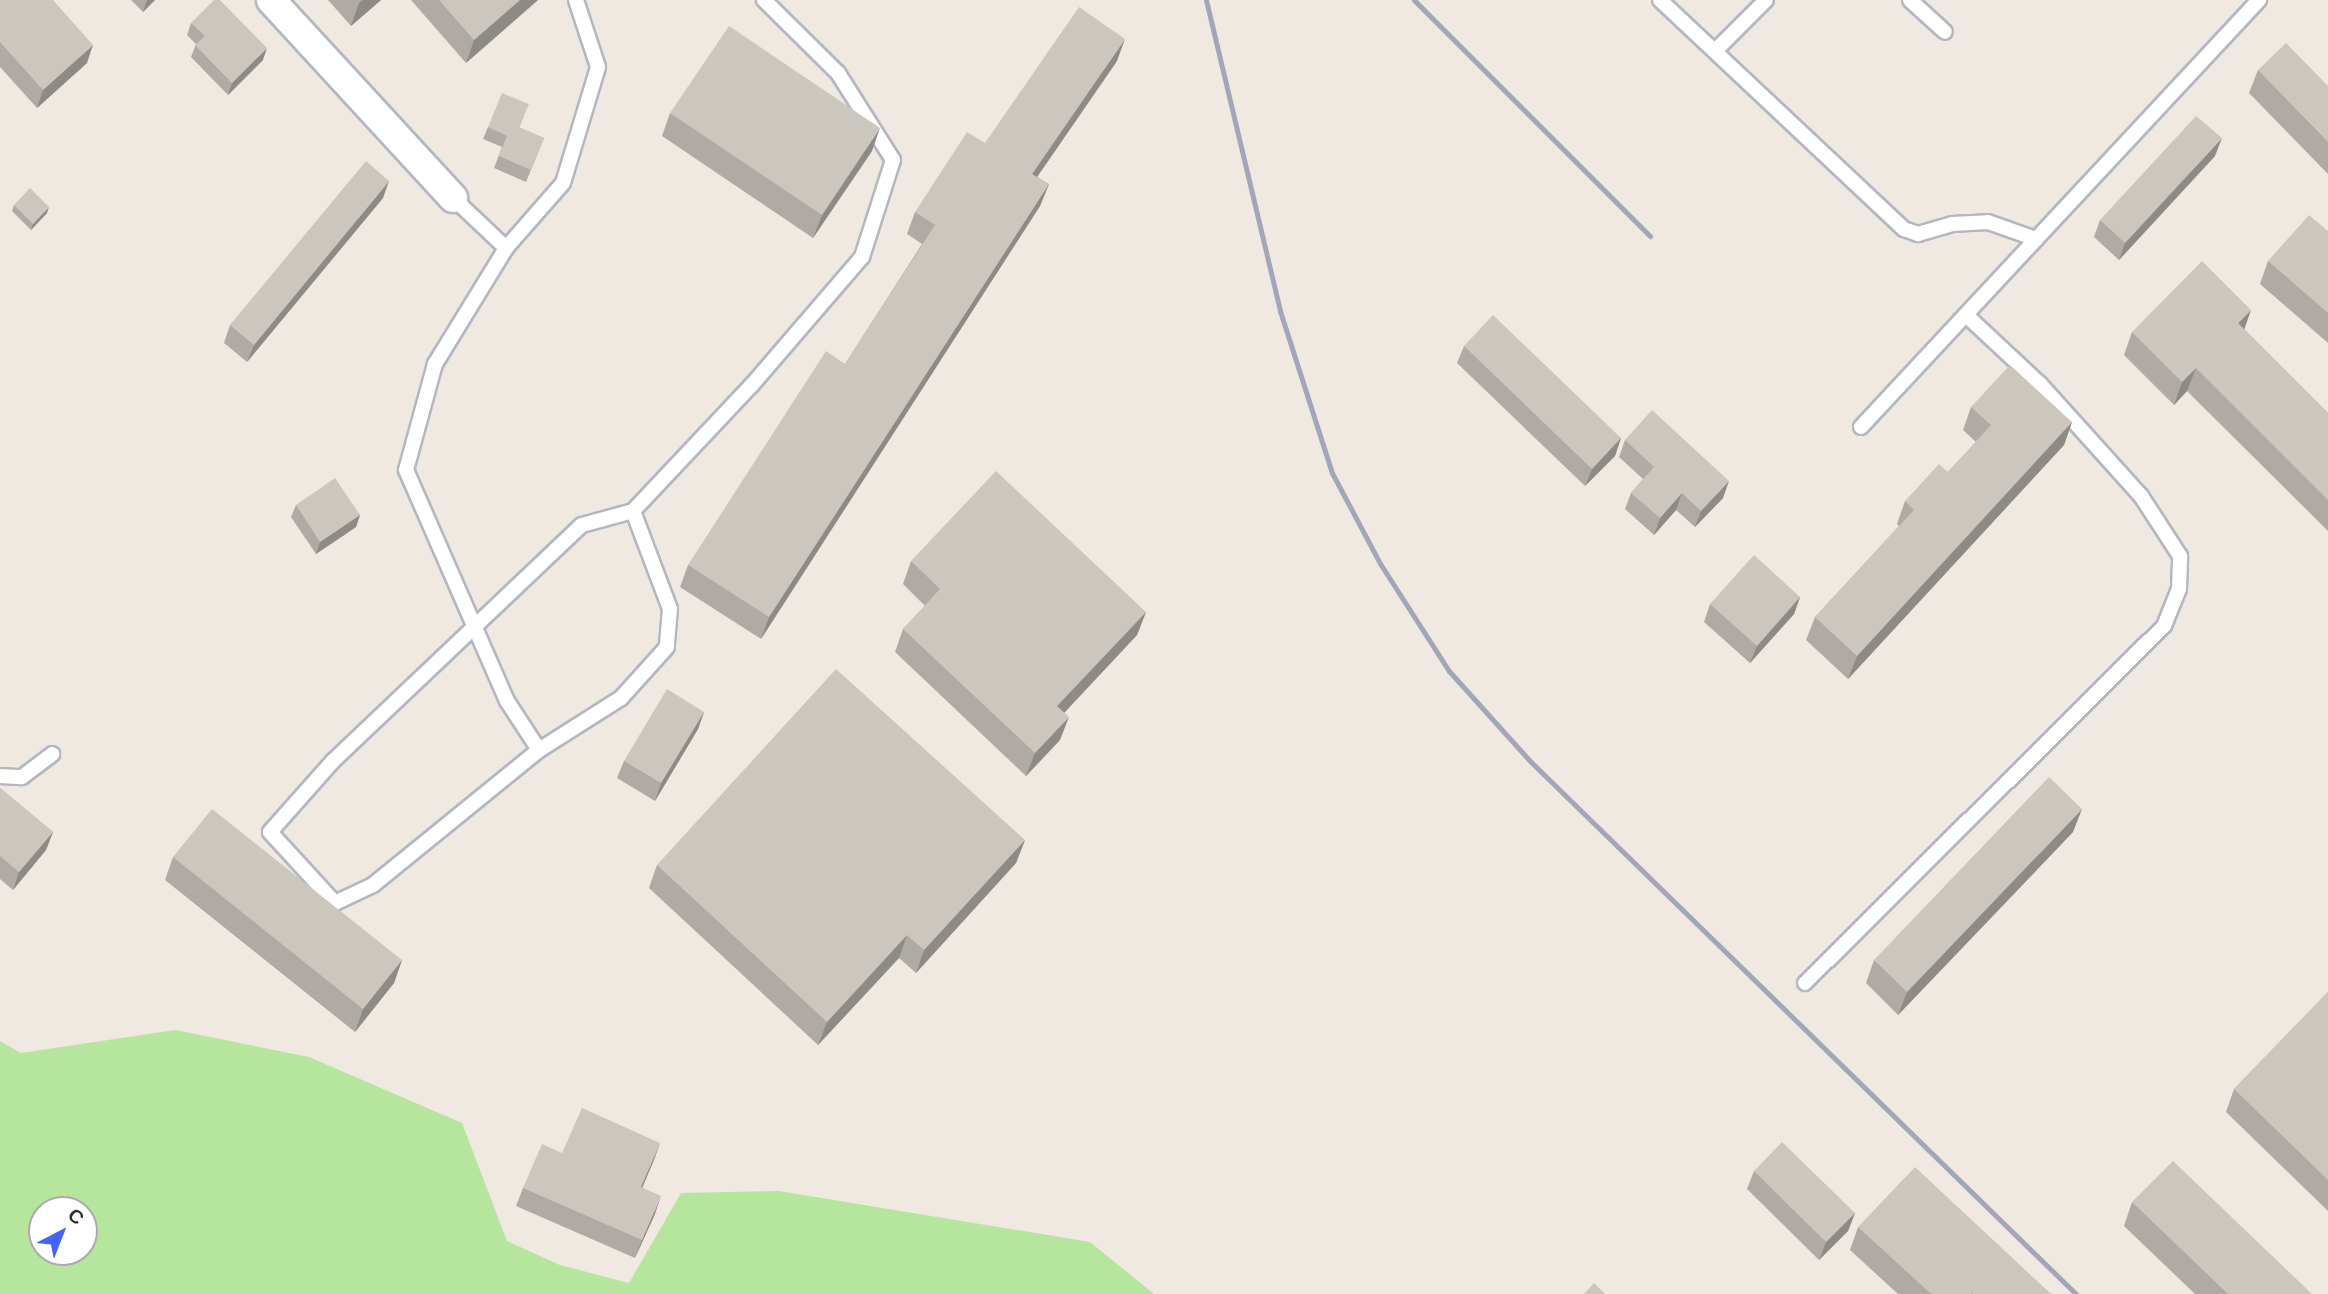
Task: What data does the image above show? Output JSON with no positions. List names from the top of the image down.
{
  "north": "top right"
}
